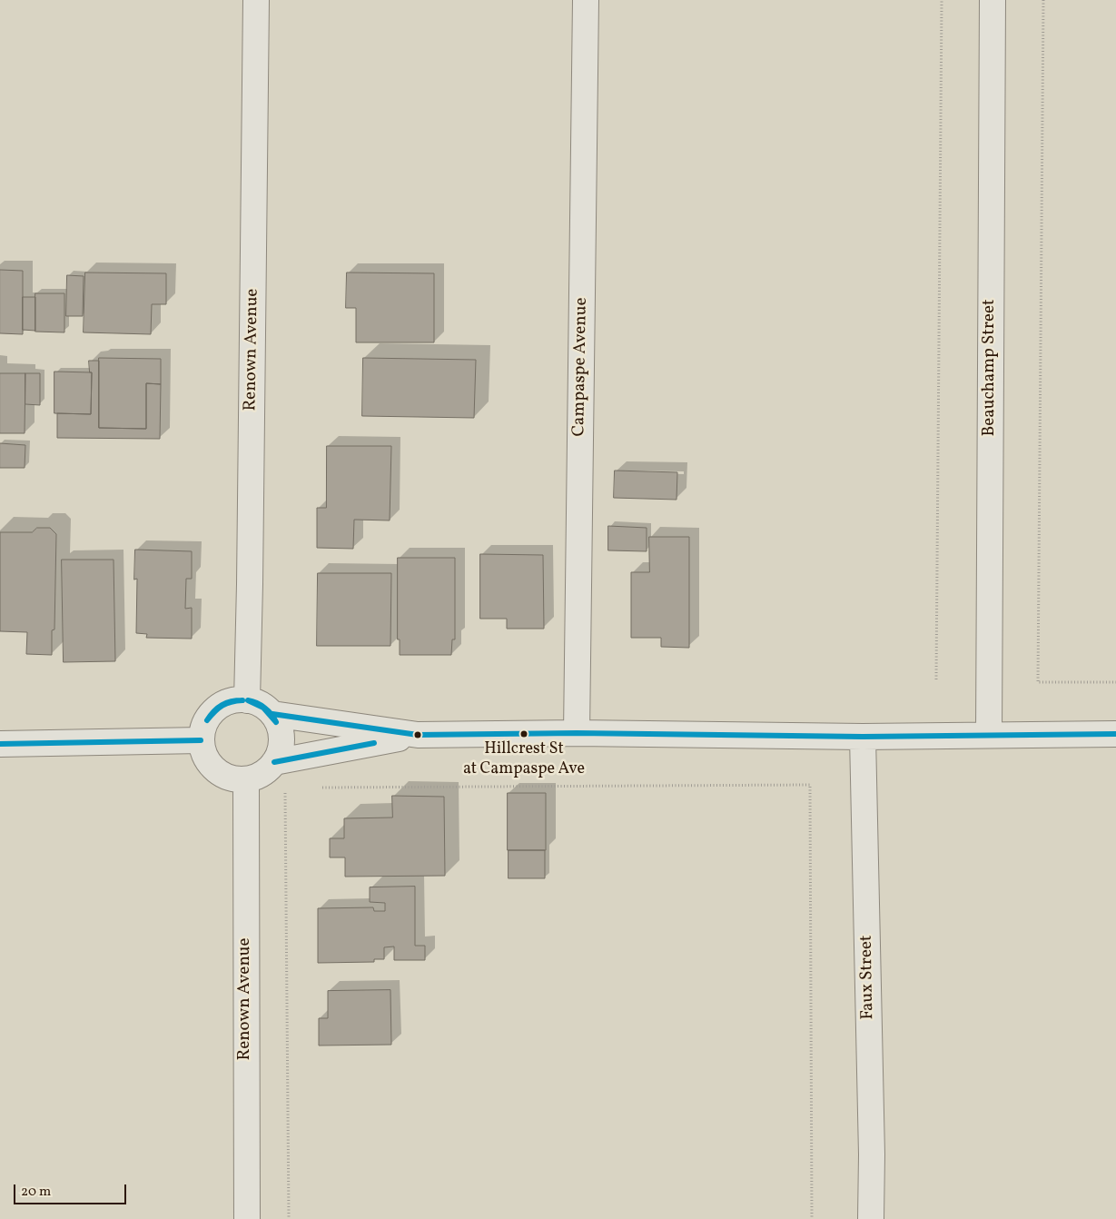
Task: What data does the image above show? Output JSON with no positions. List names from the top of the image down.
{
  "streets": {
    "street": [
      "Renown Avenue",
      "Campaspe Avenue",
      "Beauchamp Street",
      "Faux Street"
    ]
  },
  "places": ["Hillcrest St at Campaspe Ave"],
  "scale_bar": "20 m"
}
